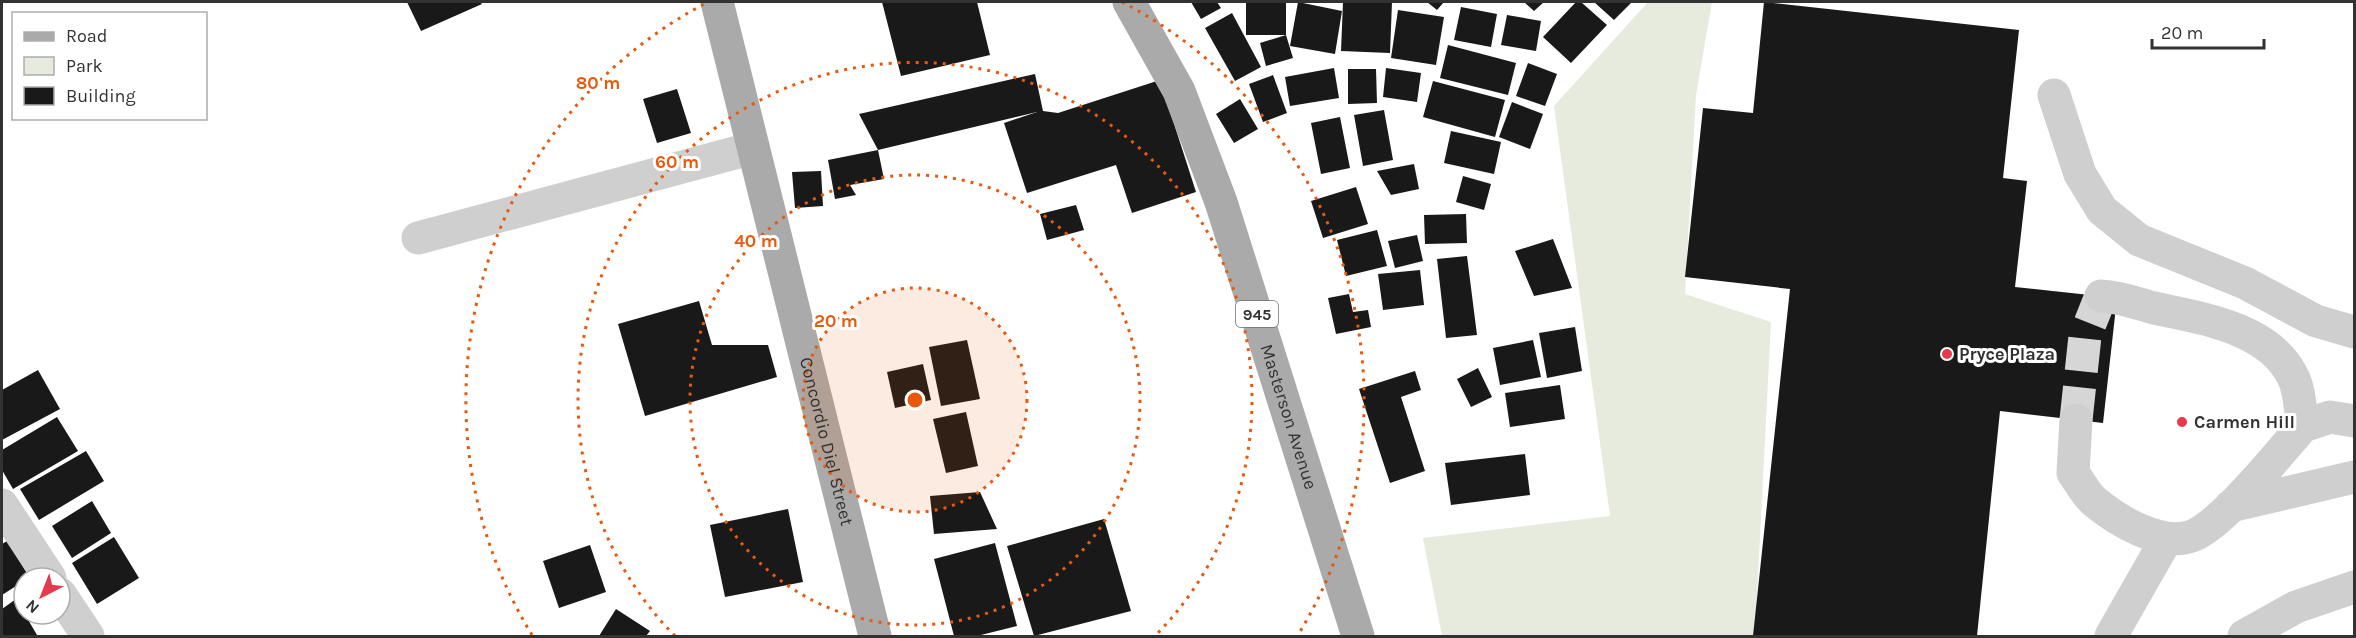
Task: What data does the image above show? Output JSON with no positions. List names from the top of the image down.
{
  "streets": {
    "main road": ["945", "Masterson Avenue", "Concordio Diel Street"]
  },
  "places": ["Pryce Plaza", "Carmen Hill"],
  "legend": ["Road", "Park", "Building"],
  "scale_bar": "20 m",
  "north": "bottom left",
  "rings": [
    "80 m",
    "60 m",
    "40 m",
    "20 m"
  ]
}
